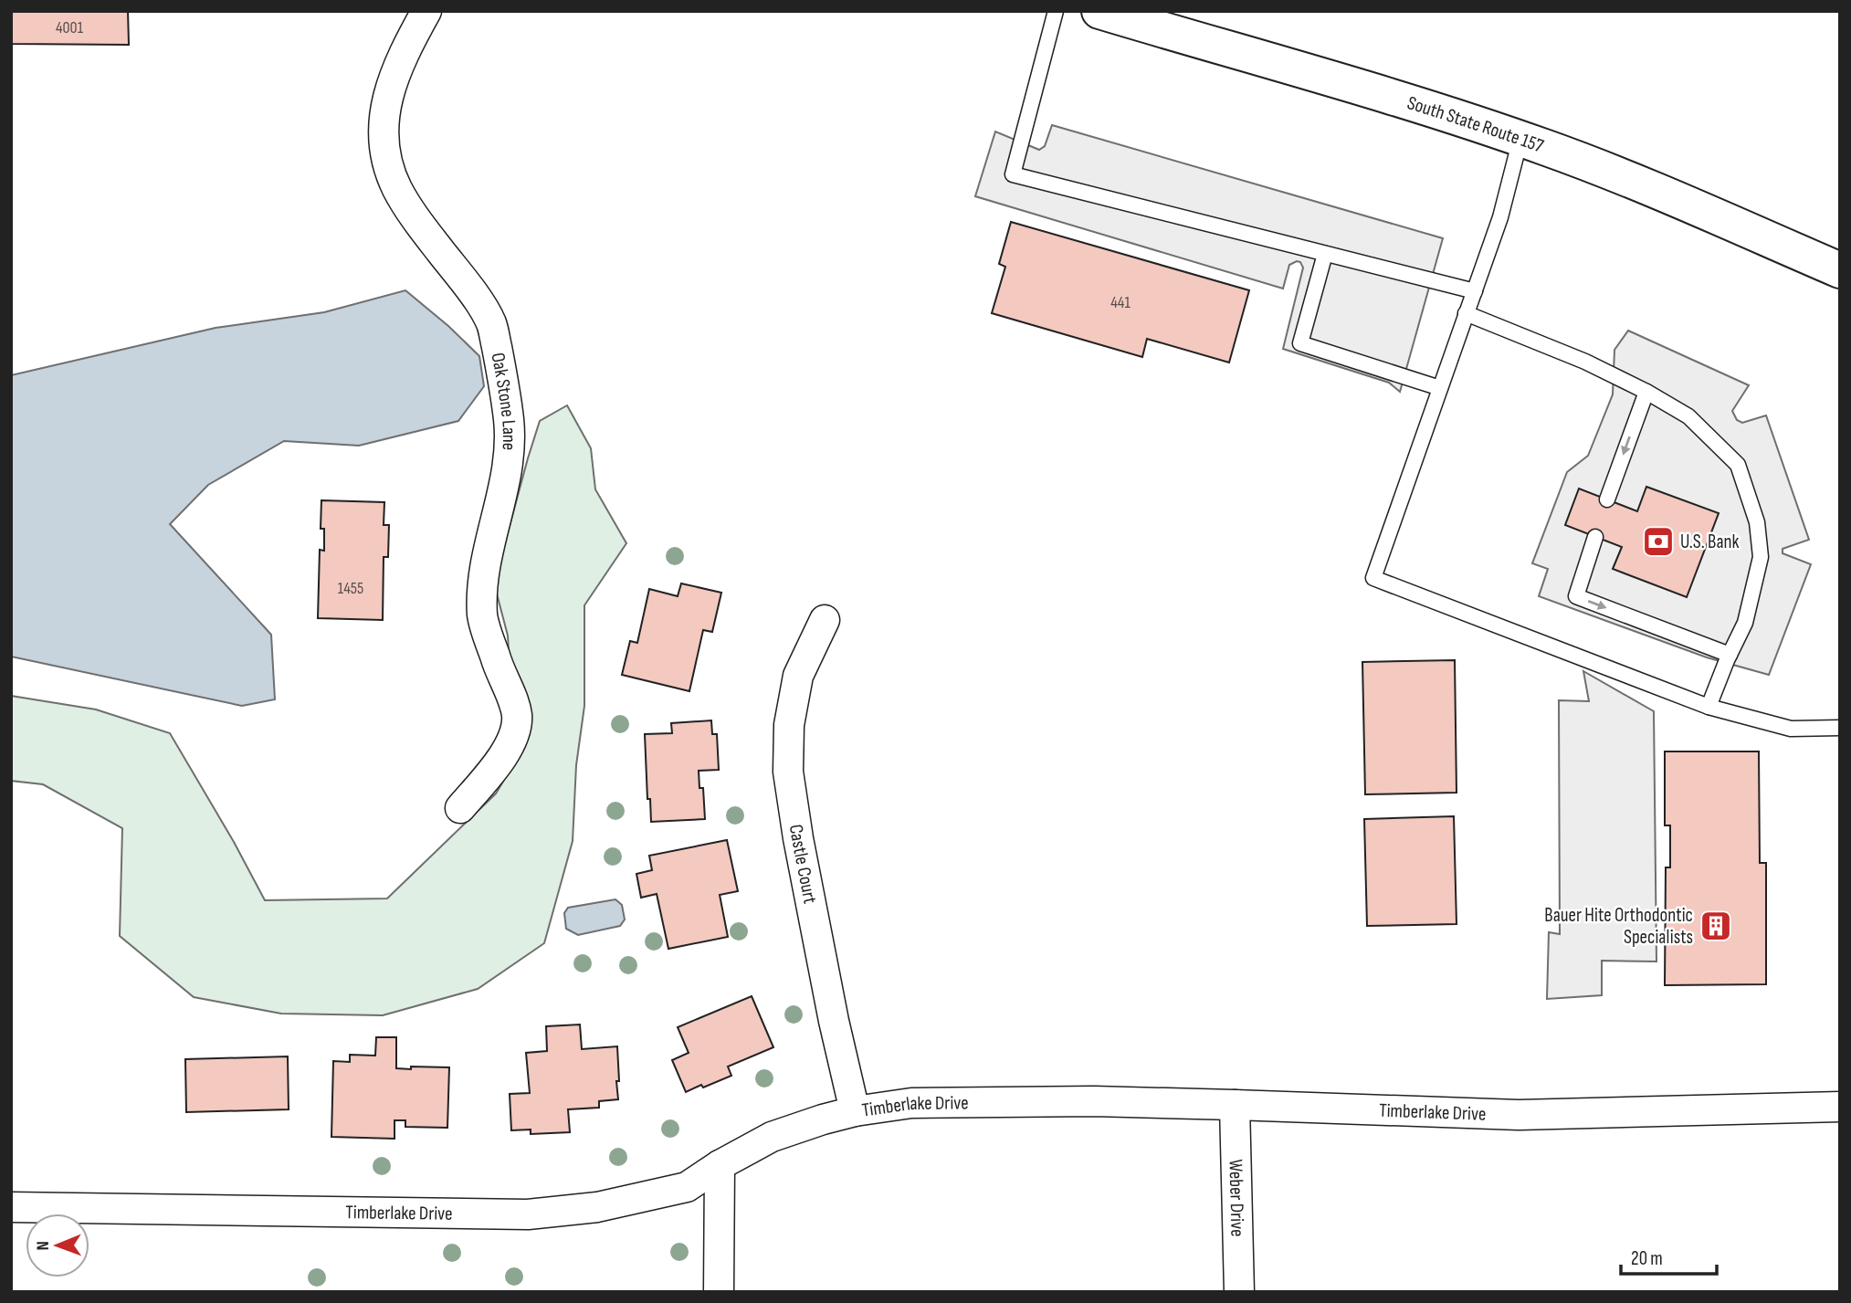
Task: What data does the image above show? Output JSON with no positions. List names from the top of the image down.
{
  "streets": {
    "main road": ["South State Route 157"],
    "street": [
      "Oak Stone Lane",
      "Castle Court",
      "Timberlake Drive",
      "Weber Drive"
    ]
  },
  "crossings": [
    ["Castle Court", "Timberlake Drive"],
    ["Timberlake Drive", "Weber Drive"]
  ],
  "places": {
    "bank": ["U.S. Bank"],
    "building": ["Bauer Hite Orthodontic Specialists"]
  },
  "house_numbers": ["4001", "441", "1455"],
  "scale_bar": "20 m",
  "north": "left"
}
